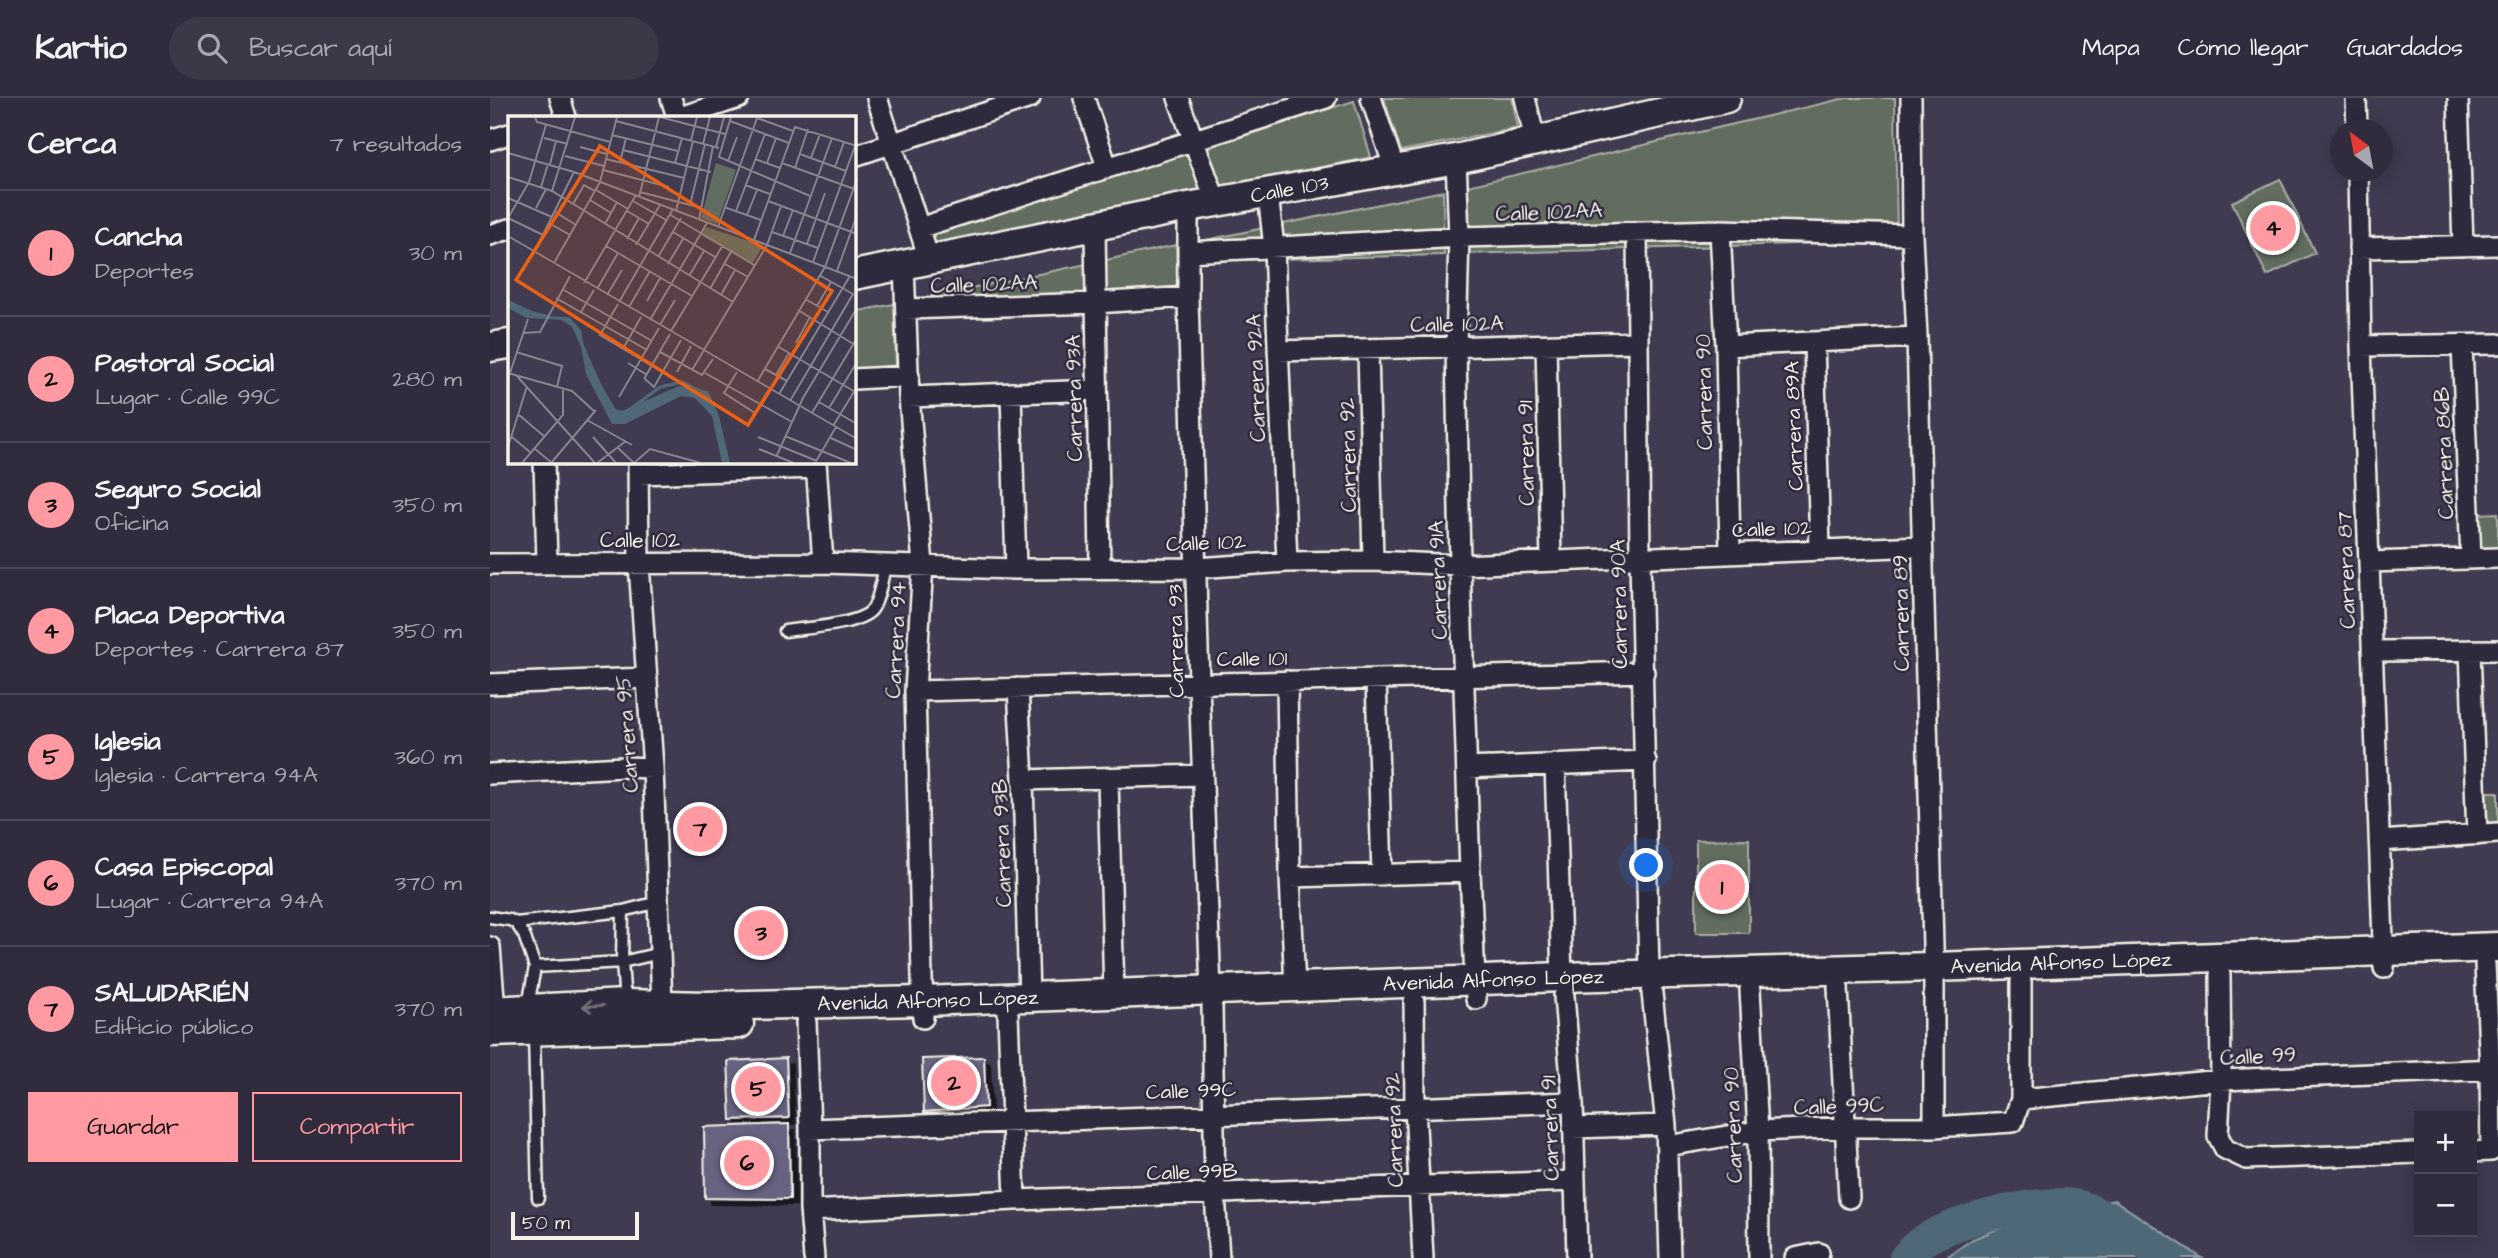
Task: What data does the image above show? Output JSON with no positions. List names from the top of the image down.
{
  "streets": {
    "street": [
      "Calle 103",
      "Calle 102AA",
      "Calle 102A",
      "Carrera 92A",
      "Carrera 90",
      "Carrera 93A",
      "Carrera 89A",
      "Carrera 91",
      "Carrera 86B",
      "Carrera 92",
      "Calle 102",
      "Carrera 87",
      "Carrera 91A",
      "Carrera 90A",
      "Carrera 89",
      "Carrera 94",
      "Carrera 93",
      "Calle 101",
      "Carrera 95",
      "Carrera 93B",
      "Avenida Alfonso López",
      "Calle 99",
      "Calle 99C",
      "Calle 99B"
    ]
  },
  "crossings": [
    ["Calle 103", "Carrera 92A"],
    ["Calle 103", "Carrera 93A"],
    ["Calle 103", "Carrera 91A"],
    ["Calle 103", "Carrera 94"],
    ["Calle 103", "Carrera 93"],
    ["Calle 102AA", "Carrera 92A"],
    ["Calle 102AA", "Carrera 90"],
    ["Calle 102AA", "Carrera 93A"],
    ["Calle 102AA", "Carrera 91A"],
    ["Calle 102AA", "Carrera 90A"],
    ["Calle 102AA", "Carrera 89"],
    ["Calle 102AA", "Carrera 94"],
    ["Calle 102AA", "Carrera 93"],
    ["Calle 102A", "Carrera 92A"],
    ["Calle 102A", "Carrera 91"],
    ["Calle 102A", "Carrera 92"],
    ["Calle 102A", "Carrera 91A"],
    ["Calle 102A", "Carrera 90A"],
    ["Carrera 92A", "Calle 102"],
    ["Carrera 90", "Calle 102"],
    ["Carrera 90", "Avenida Alfonso López"],
    ["Carrera 90", "Calle 99C"],
    ["Carrera 93A", "Calle 102"],
    ["Carrera 89A", "Calle 102"],
    ["Carrera 91", "Calle 102"],
    ["Carrera 91", "Avenida Alfonso López"],
    ["Carrera 91", "Calle 99C"],
    ["Carrera 91", "Calle 99B"],
    ["Carrera 92", "Calle 102"],
    ["Carrera 92", "Avenida Alfonso López"],
    ["Carrera 92", "Calle 99C"],
    ["Carrera 92", "Calle 99B"],
    ["Calle 102", "Carrera 91A"],
    ["Calle 102", "Carrera 90A"],
    ["Calle 102", "Carrera 89"],
    ["Calle 102", "Carrera 94"],
    ["Calle 102", "Carrera 93"],
    ["Calle 102", "Carrera 95"],
    ["Carrera 87", "Avenida Alfonso López"],
    ["Carrera 91A", "Calle 101"],
    ["Carrera 91A", "Avenida Alfonso López"],
    ["Carrera 90A", "Calle 101"],
    ["Carrera 90A", "Avenida Alfonso López"],
    ["Carrera 90A", "Calle 99C"],
    ["Carrera 89", "Avenida Alfonso López"],
    ["Carrera 89", "Calle 99C"],
    ["Carrera 94", "Calle 101"],
    ["Carrera 94", "Avenida Alfonso López"],
    ["Carrera 93", "Calle 101"],
    ["Carrera 93", "Avenida Alfonso López"],
    ["Carrera 93", "Calle 99C"],
    ["Carrera 93", "Calle 99B"],
    ["Calle 101", "Carrera 93B"],
    ["Carrera 95", "Avenida Alfonso López"],
    ["Carrera 93B", "Avenida Alfonso López"],
    ["Carrera 93B", "Calle 99C"],
    ["Carrera 93B", "Calle 99B"],
    ["Calle 99", "Calle 99C"]
  ],
  "scale_bar": "50 m",
  "north": "top left",
  "page": {
    "header": "Kartio",
    "search": "Buscar aquí",
    "nav": ["Mapa", "Cómo llegar", "Guardados"],
    "heading": ["Cerca", "7 resultados"],
    "list": [
      {
        "mark": "1",
        "name": "Cancha",
        "note": "Deportes",
        "value": "30 m"
      },
      {
        "mark": "2",
        "name": "Pastoral Social",
        "note": "Lugar · Calle 99C",
        "value": "280 m"
      },
      {
        "mark": "3",
        "name": "Seguro Social",
        "note": "Oficina",
        "value": "350 m"
      },
      {
        "mark": "4",
        "name": "Placa Deportiva",
        "note": "Deportes · Carrera 87",
        "value": "350 m"
      },
      {
        "mark": "5",
        "name": "Iglesia",
        "note": "Iglesia · Carrera 94A",
        "value": "360 m"
      },
      {
        "mark": "6",
        "name": "Casa Episcopal",
        "note": "Lugar · Carrera 94A",
        "value": "370 m"
      },
      {
        "mark": "7",
        "name": "SALUDARIÉN",
        "note": "Edificio público",
        "value": "370 m"
      }
    ],
    "pins": [
      "4",
      "7",
      "1",
      "3",
      "2",
      "5",
      "6"
    ],
    "buttons": ["Guardar", "Compartir"],
    "map_buttons": ["+", "−"],
    "scale": "50 m"
  }
}
